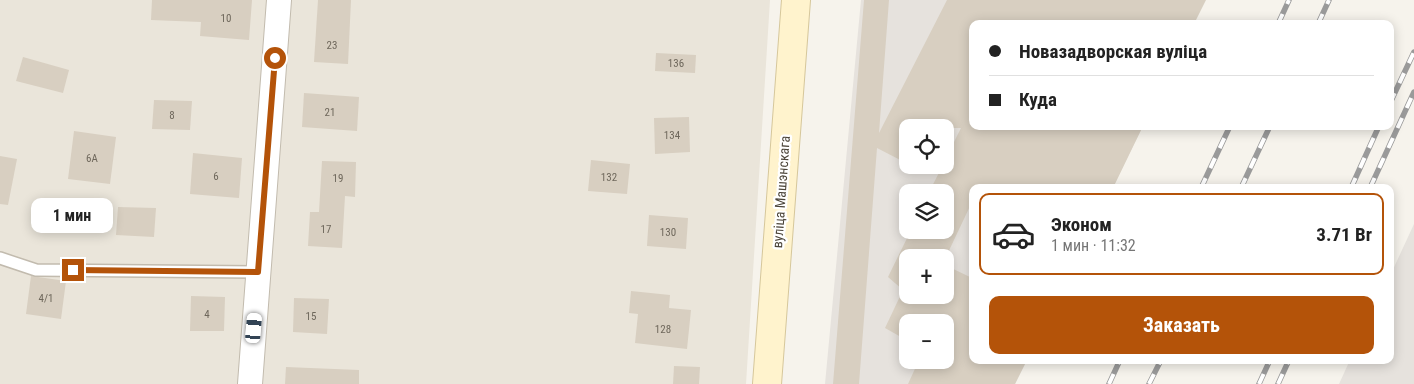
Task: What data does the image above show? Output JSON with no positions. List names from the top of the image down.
{
  "streets": {
    "main road": ["вуліца Машэнскага"]
  },
  "house_numbers": [
    "10",
    "23",
    "136",
    "21",
    "8",
    "134",
    "6А",
    "6",
    "132",
    "19",
    "17",
    "130",
    "4/1",
    "4",
    "15",
    "128"
  ],
  "page": {
    "banner": ["Новазадворская вуліца", "Куда"],
    "map_buttons": ["+", "−"],
    "list": [
      {
        "name": "Эконом",
        "note": "1 мин · 11:32",
        "value": "3.71 Br"
      }
    ],
    "bubble": "1 мин",
    "buttons": "Заказать"
  }
}
